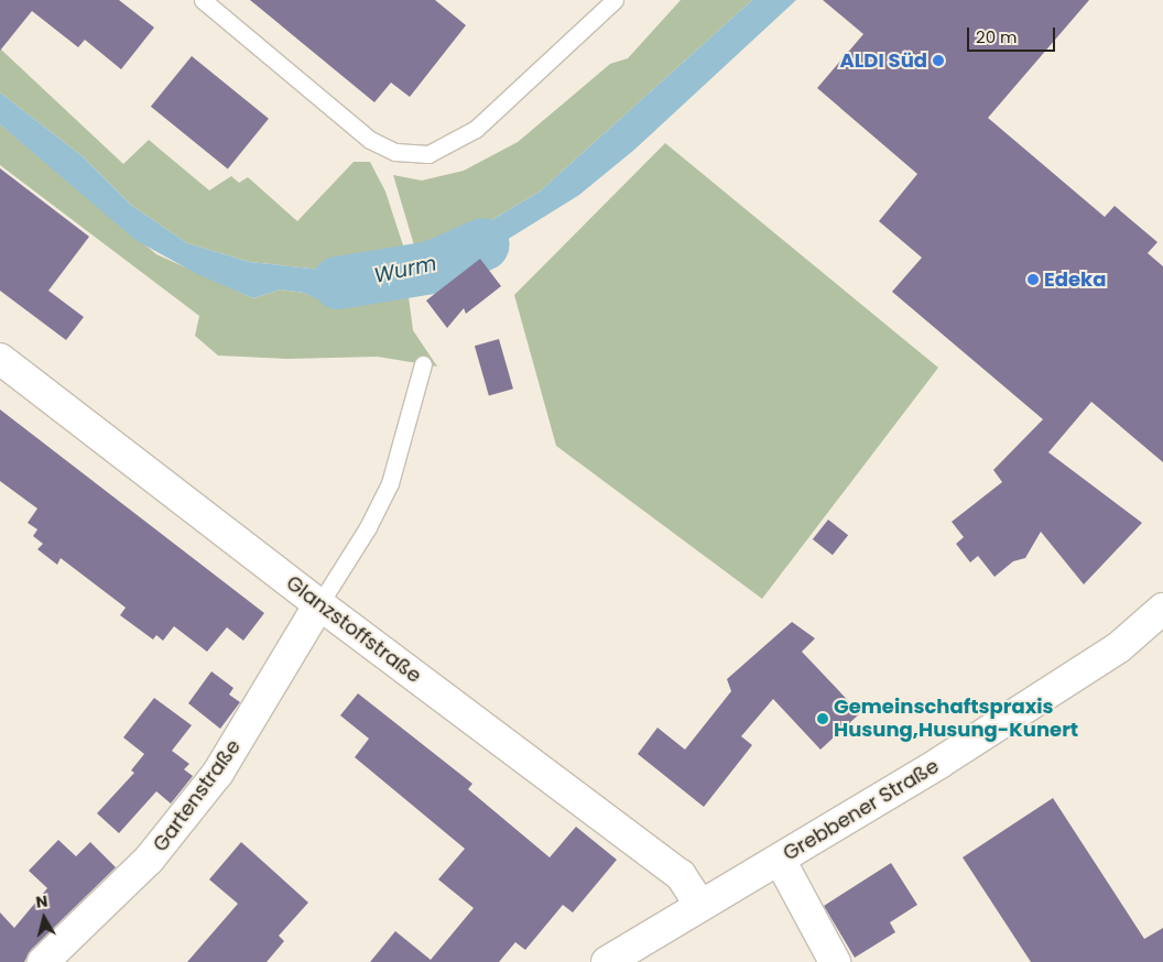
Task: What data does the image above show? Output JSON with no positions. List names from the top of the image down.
{
  "streets": {
    "street": ["Glanzstoffstraße", "Gartenstraße", "Grebbener Straße"]
  },
  "crossings": [
    ["Glanzstoffstraße", "Gartenstraße"],
    ["Glanzstoffstraße", "Grebbener Straße"]
  ],
  "water": ["Wurm"],
  "places": ["ALDI Süd", "Edeka", "Gemeinschaftspraxis Husung,Husung-Kunert"],
  "scale_bar": "20 m",
  "north": "top"
}
